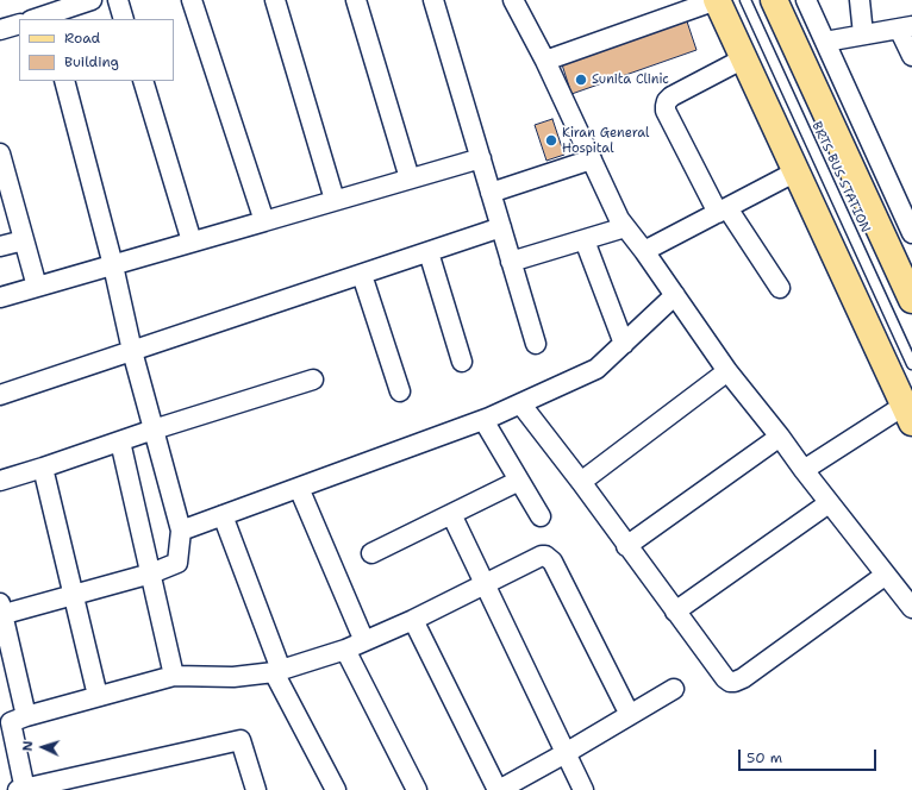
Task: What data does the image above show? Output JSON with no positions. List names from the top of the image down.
{
  "streets": {
    "lane": ["BRTS BUS STATION"]
  },
  "places": ["Sunita Clinic", "Kiran General Hospital"],
  "legend": ["Road", "Building"],
  "scale_bar": "50 m",
  "north": "left"
}
